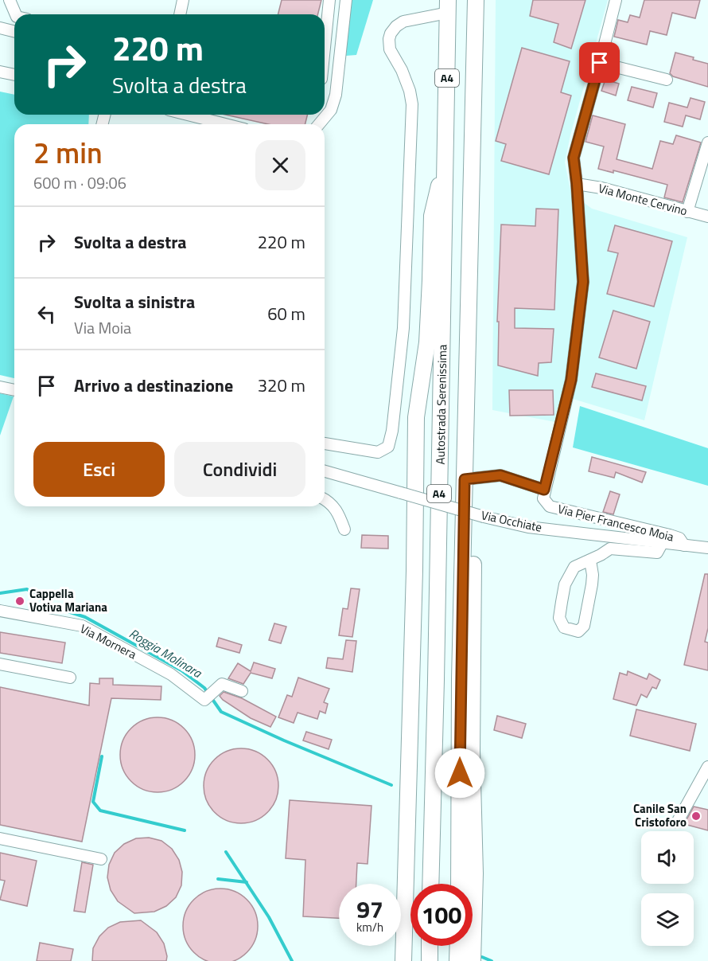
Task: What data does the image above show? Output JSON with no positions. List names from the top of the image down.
{
  "streets": {
    "highway": ["A4", "Autostrada Serenissima"],
    "street": [
      "Via Monte Cervino",
      "Via Occhiate",
      "Via Pier Francesco Moia",
      "Via Mornera"
    ]
  },
  "crossings": [
    ["Via Occhiate", "Via Pier Francesco Moia"]
  ],
  "water": ["Roggia Molinara"],
  "places": ["Cappella Votiva Mariana", "Canile San Cristoforo"],
  "page": {
    "turn": ["220 m", "Svolta a destra"],
    "heading": ["2 min", "600 m · 09:06"],
    "list": [
      {
        "name": "Svolta a destra",
        "value": "220 m"
      },
      {
        "name": "Svolta a sinistra",
        "note": "Via Moia",
        "value": "60 m"
      },
      {
        "name": "Arrivo a destinazione",
        "value": "320 m"
      }
    ],
    "buttons": ["Esci", "Condividi"],
    "speed": "97 km/h",
    "limit": "100"
  }
}
